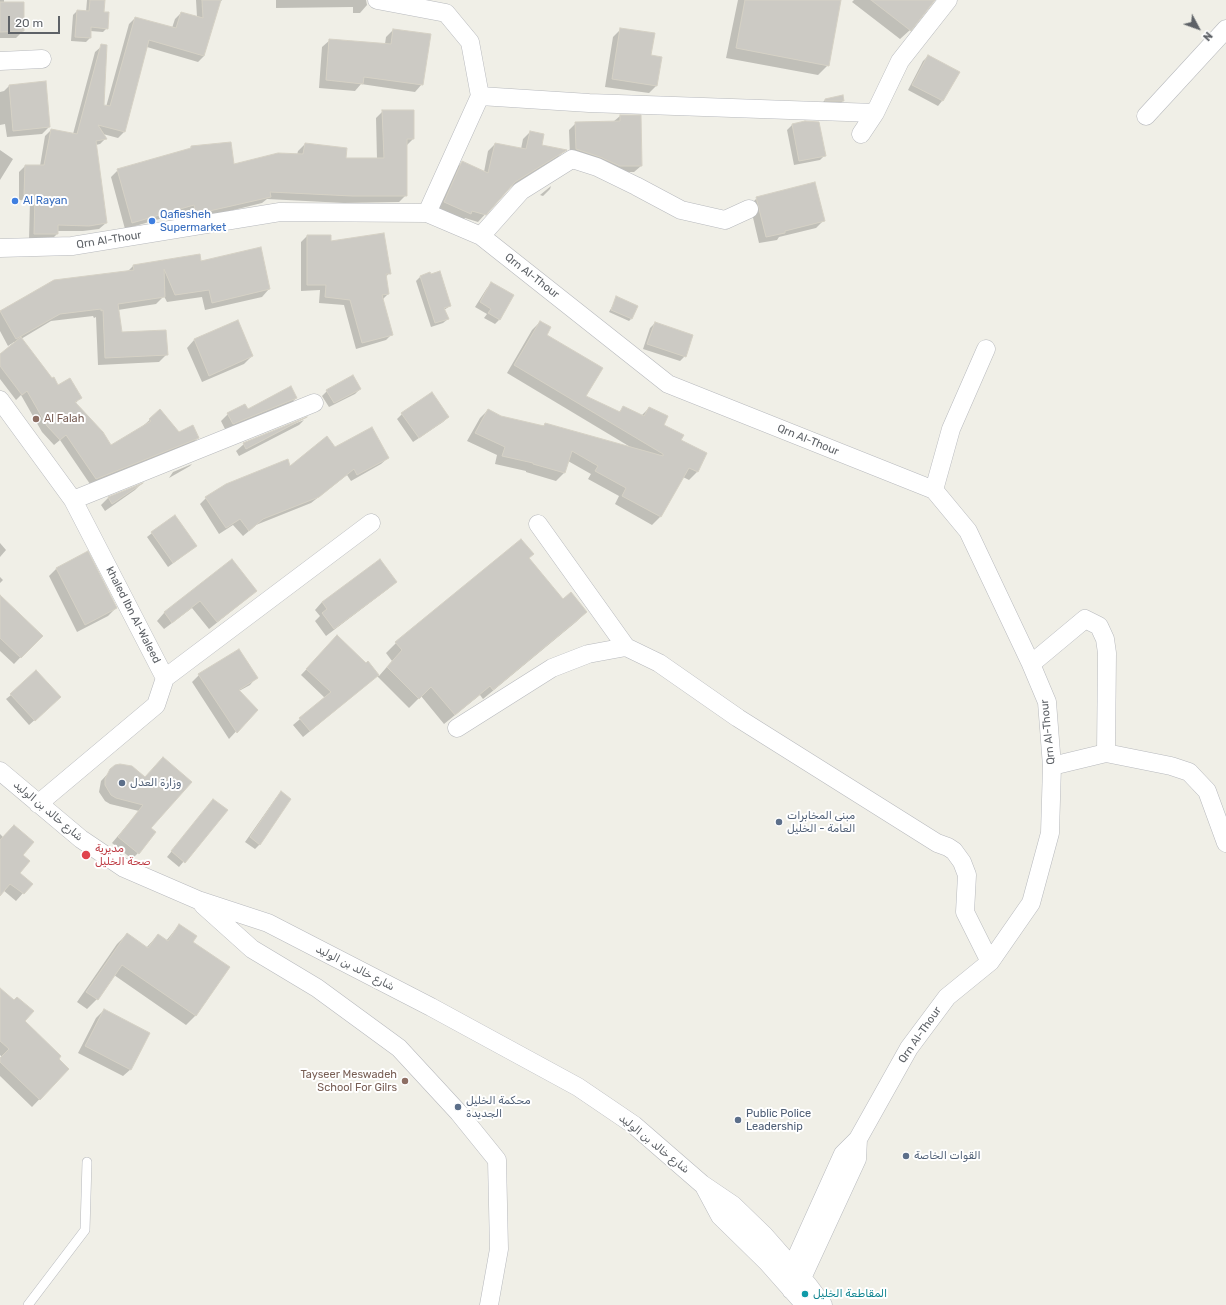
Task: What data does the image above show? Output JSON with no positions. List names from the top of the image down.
{
  "streets": {
    "street": ["Qrn Al-Thour", "khaled Ibn Al-Waleed", "شارع خالد بن الوليد"]
  },
  "crossings": [
    ["Qrn Al-Thour", "شارع خالد بن الوليد"]
  ],
  "places": [
    "Al Rayan",
    "Qafiesheh Supermarket",
    "Al Falah",
    "وزارة العدل",
    "مبنى المخابرات العامة - الخليل",
    "مديرية صحة الخليل",
    "Tayseer Meswadeh School For Gilrs",
    "محكمة الخليل الجديدة",
    "Public Police Leadership",
    "القوات الخاصة",
    "المقاطعة الخليل"
  ],
  "scale_bar": "20 m",
  "north": "bottom right"
}
